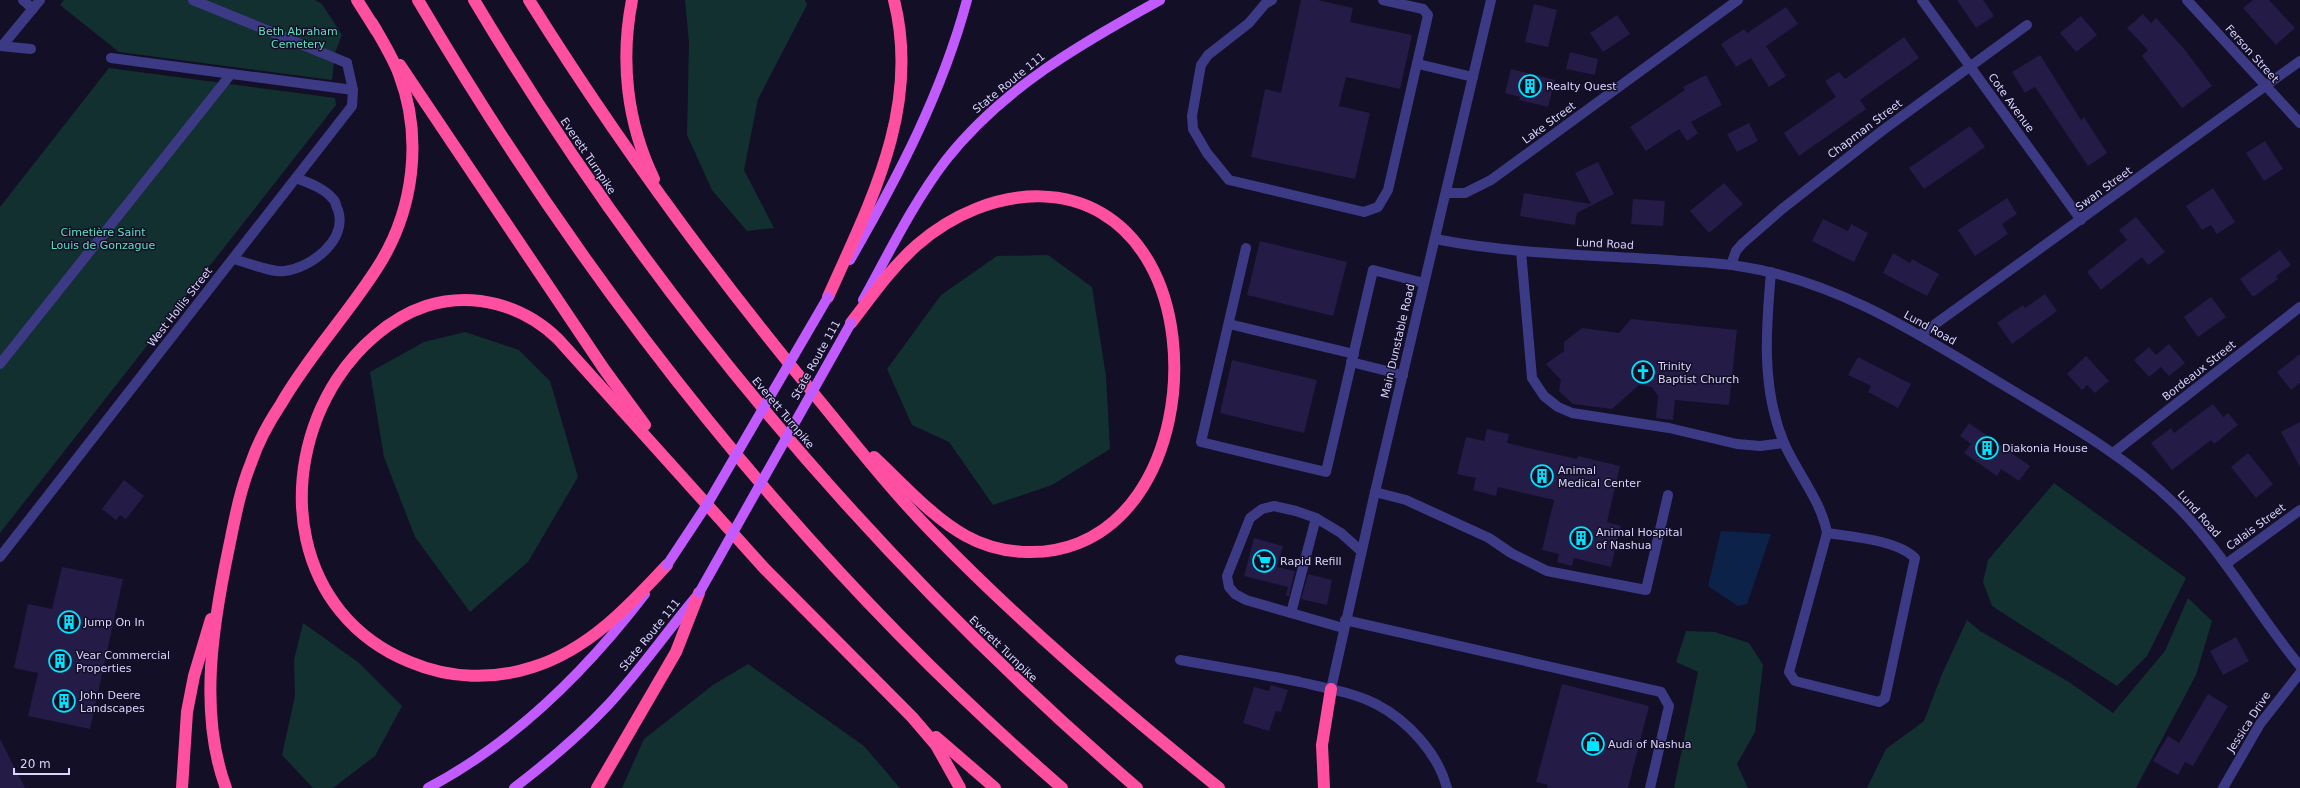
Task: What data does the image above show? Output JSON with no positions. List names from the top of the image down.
{
  "streets": {
    "highway": ["Everett Turnpike"],
    "main road": ["State Route 111"],
    "street": [
      "Ferson Street",
      "Cote Avenue",
      "Lake Street",
      "Chapman Street",
      "Swan Street",
      "Lund Road",
      "West Hollis Street",
      "Main Dunstable Road",
      "Bordeaux Street",
      "Calais Street",
      "Jessica Drive"
    ]
  },
  "crossings": [
    ["Ferson Street", "Swan Street"],
    ["Cote Avenue", "Chapman Street"],
    ["Cote Avenue", "Swan Street"],
    ["Lake Street", "Main Dunstable Road"],
    ["Chapman Street", "Lund Road"],
    ["Swan Street", "Lund Road"],
    ["Lund Road", "Main Dunstable Road"],
    ["Lund Road", "Bordeaux Street"],
    ["Lund Road", "Calais Street"]
  ],
  "parks": ["Beth Abraham Cemetery", "Cimetière Saint Louis de Gonzague"],
  "places": {
    "building": [
      "Realty Quest",
      "Diakonia House",
      "Animal Medical Center",
      "Animal Hospital of Nashua",
      "Jump On In",
      "Vear Commercial Properties",
      "John Deere Landscapes"
    ],
    "church": ["Trinity Baptist Church"],
    "supermarket": ["Rapid Refill"],
    "shop": ["Audi of Nashua"]
  },
  "scale_bar": "20 m"
}
